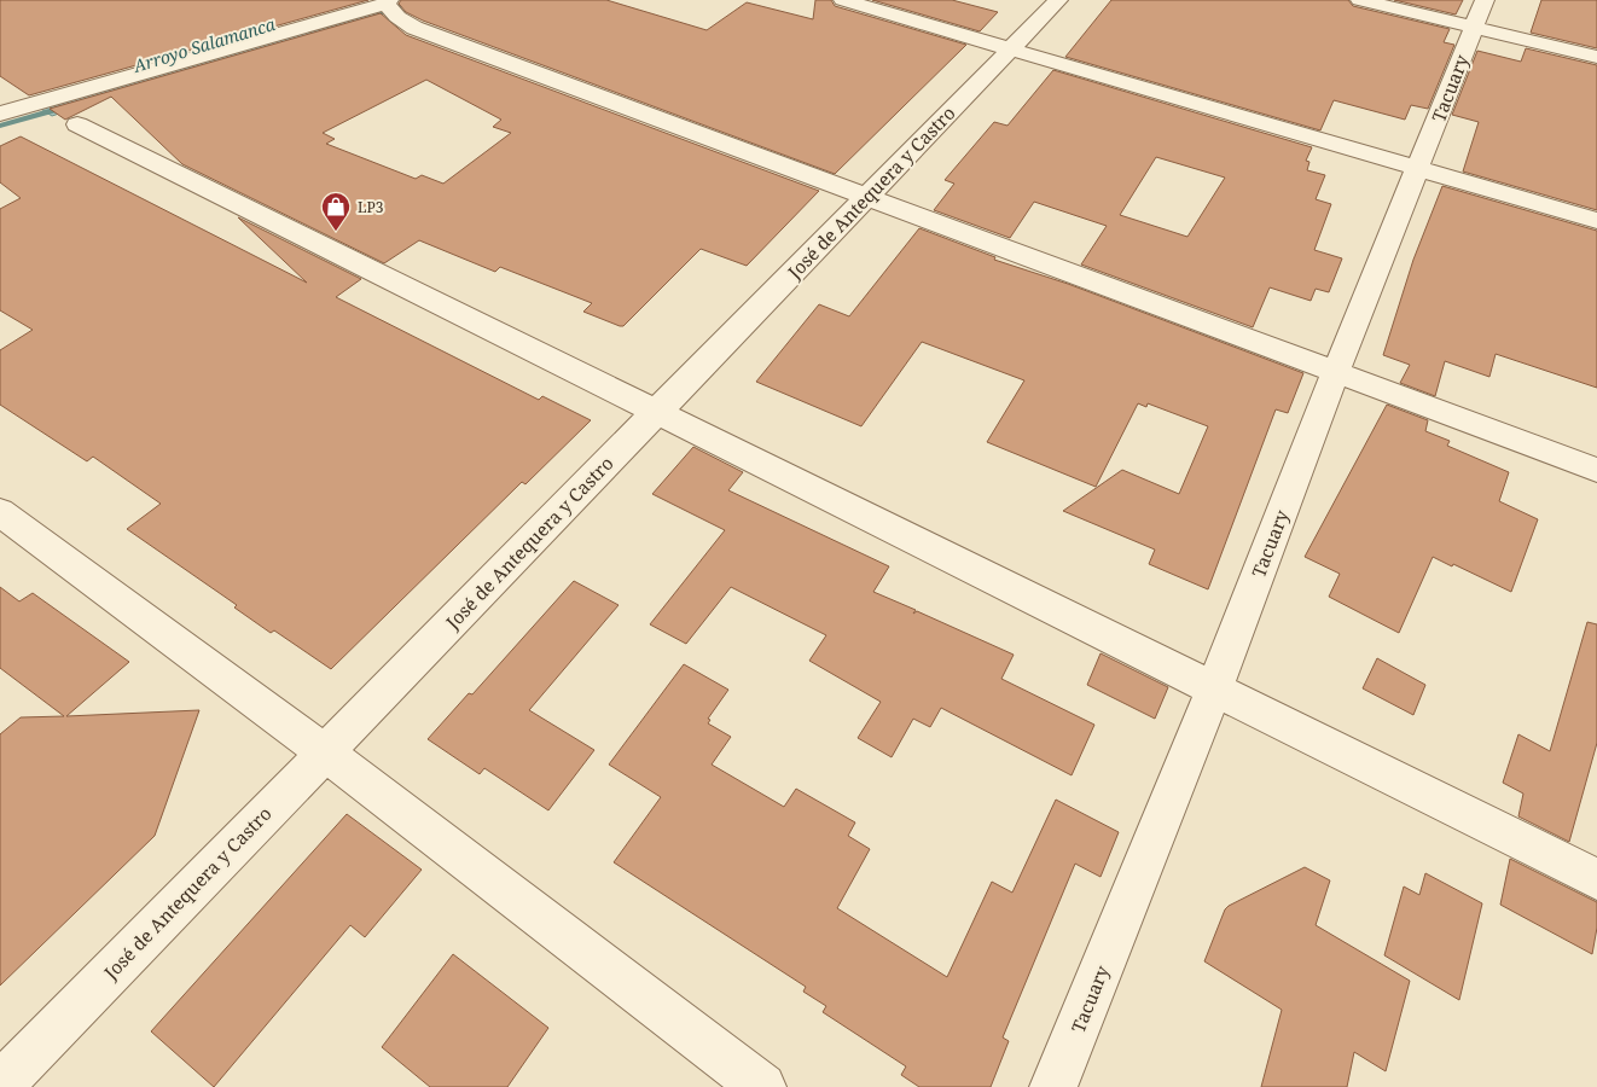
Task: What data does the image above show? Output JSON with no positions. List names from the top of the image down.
{
  "streets": {
    "street": ["Tacuary", "José de Antequera y Castro"]
  },
  "water": ["Arroyo Salamanca"],
  "places": {
    "shop": ["LP3"]
  }
}
